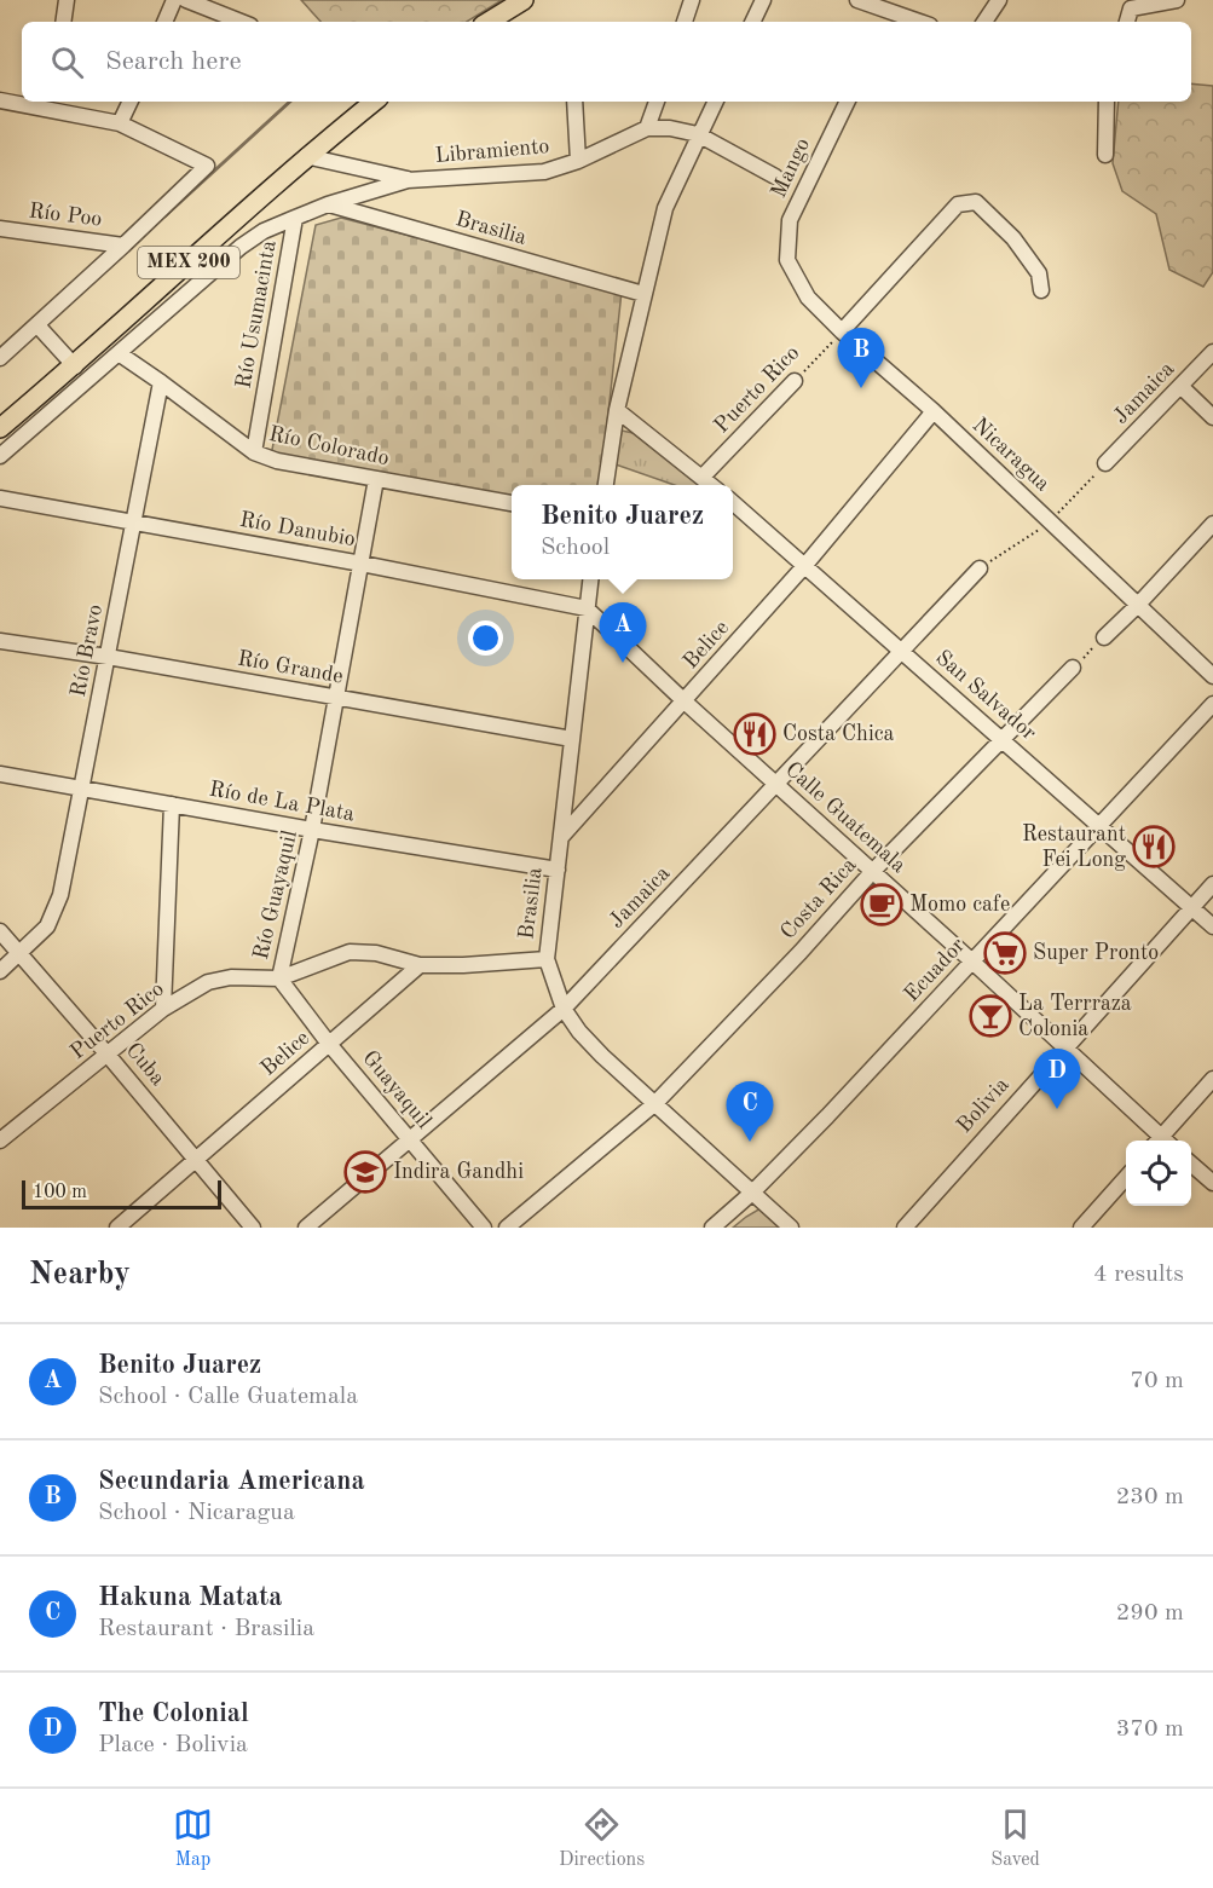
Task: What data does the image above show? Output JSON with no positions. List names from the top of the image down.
{
  "streets": {
    "main road": ["MEX 200"],
    "street": [
      "Libramiento",
      "Mango",
      "Río Poo",
      "Brasilia",
      "Río Usumacinta",
      "Puerto Rico",
      "Jamaica",
      "Río Colorado",
      "Nicaragua",
      "Río Danubio",
      "Belice",
      "Río Bravo",
      "Río Grande",
      "San Salvador",
      "Río de La Plata",
      "Calle Guatemala",
      "Río Guayaquil",
      "Costa Rica",
      "Ecuador",
      "Cuba",
      "Guayaquil",
      "Bolivia"
    ]
  },
  "crossings": [
    ["Libramiento", "Brasilia"],
    ["Libramiento", "Río Usumacinta"],
    ["Mango", "Nicaragua"],
    ["Brasilia", "Río Usumacinta"],
    ["Brasilia", "Jamaica"],
    ["Brasilia", "Río Danubio"],
    ["Brasilia", "Belice"],
    ["Brasilia", "Río Grande"],
    ["Brasilia", "Río de La Plata"],
    ["Brasilia", "Calle Guatemala"],
    ["Brasilia", "Costa Rica"],
    ["Brasilia", "Ecuador"],
    ["Río Usumacinta", "Río Colorado"],
    ["Puerto Rico", "Nicaragua"],
    ["Puerto Rico", "Río Guayaquil"],
    ["Puerto Rico", "Cuba"],
    ["Puerto Rico", "Guayaquil"],
    ["Jamaica", "San Salvador"],
    ["Jamaica", "Calle Guatemala"],
    ["Jamaica", "Guayaquil"],
    ["Río Colorado", "Río Bravo"],
    ["Río Colorado", "Río Guayaquil"],
    ["Nicaragua", "Belice"],
    ["Río Danubio", "Río Bravo"],
    ["Río Danubio", "Calle Guatemala"],
    ["Río Danubio", "Río Guayaquil"],
    ["Belice", "San Salvador"],
    ["Belice", "Calle Guatemala"],
    ["Belice", "Cuba"],
    ["Belice", "Guayaquil"],
    ["Río Bravo", "Río Grande"],
    ["Río Bravo", "Río de La Plata"],
    ["Río Bravo", "Cuba"],
    ["Río Grande", "Río Guayaquil"],
    ["San Salvador", "Costa Rica"],
    ["San Salvador", "Ecuador"],
    ["San Salvador", "Bolivia"],
    ["Río de La Plata", "Río Guayaquil"],
    ["Calle Guatemala", "Costa Rica"],
    ["Calle Guatemala", "Ecuador"],
    ["Calle Guatemala", "Bolivia"],
    ["Río Guayaquil", "Guayaquil"]
  ],
  "places": {
    "restaurant": ["Costa Chica", "Restaurant Fei Long"],
    "cafe": ["Momo cafe"],
    "supermarket": ["Super Pronto"],
    "bar": ["La Terrraza Colonia"],
    "school or university": ["Indira Gandhi"]
  },
  "scale_bar": "100 m",
  "page": {
    "search": "Search here",
    "pins": [
      "B",
      "A",
      "D",
      "C"
    ],
    "popup": ["Benito Juarez", "School"],
    "scale": "100 m",
    "heading": ["Nearby", "4 results"],
    "list": [
      {
        "mark": "A",
        "name": "Benito Juarez",
        "note": "School · Calle Guatemala",
        "value": "70 m"
      },
      {
        "mark": "B",
        "name": "Secundaria Americana",
        "note": "School · Nicaragua",
        "value": "230 m"
      },
      {
        "mark": "C",
        "name": "Hakuna Matata",
        "note": "Restaurant · Brasilia",
        "value": "290 m"
      },
      {
        "mark": "D",
        "name": "The Colonial",
        "note": "Place · Bolivia",
        "value": "370 m"
      }
    ],
    "nav": ["Map", "Directions", "Saved"]
  }
}
